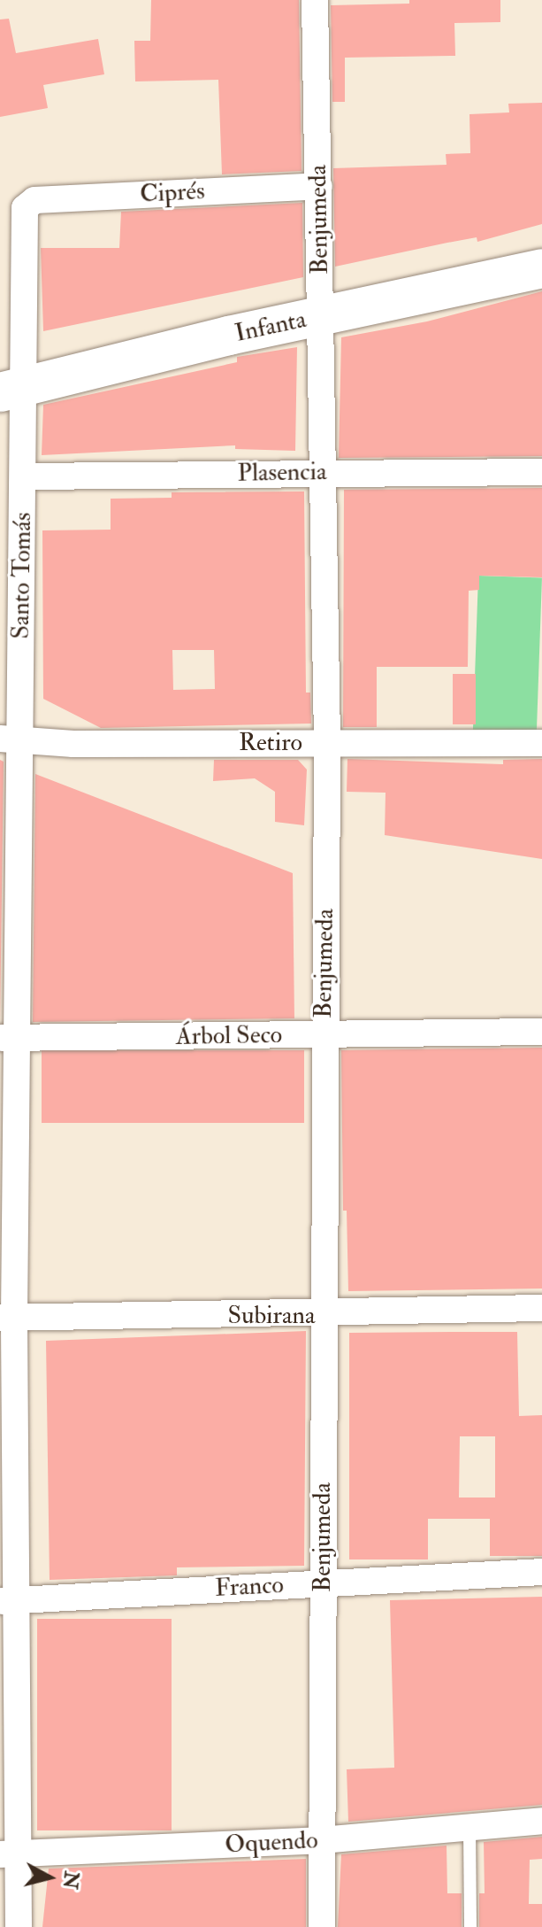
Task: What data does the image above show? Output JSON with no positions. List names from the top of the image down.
{
  "streets": {
    "main road": ["Infanta"],
    "street": [
      "Ciprés",
      "Benjumeda",
      "Plasencia",
      "Santo Tomás",
      "Retiro",
      "Árbol Seco",
      "Subirana",
      "Franco",
      "Oquendo"
    ]
  },
  "crossings": [
    ["Ciprés", "Benjumeda"],
    ["Ciprés", "Santo Tomás"],
    ["Benjumeda", "Infanta"],
    ["Benjumeda", "Plasencia"],
    ["Benjumeda", "Retiro"],
    ["Benjumeda", "Árbol Seco"],
    ["Benjumeda", "Subirana"],
    ["Benjumeda", "Franco"],
    ["Benjumeda", "Oquendo"],
    ["Infanta", "Santo Tomás"],
    ["Plasencia", "Santo Tomás"],
    ["Santo Tomás", "Retiro"],
    ["Santo Tomás", "Árbol Seco"],
    ["Santo Tomás", "Subirana"],
    ["Santo Tomás", "Franco"],
    ["Santo Tomás", "Oquendo"]
  ],
  "north": "right"
}
